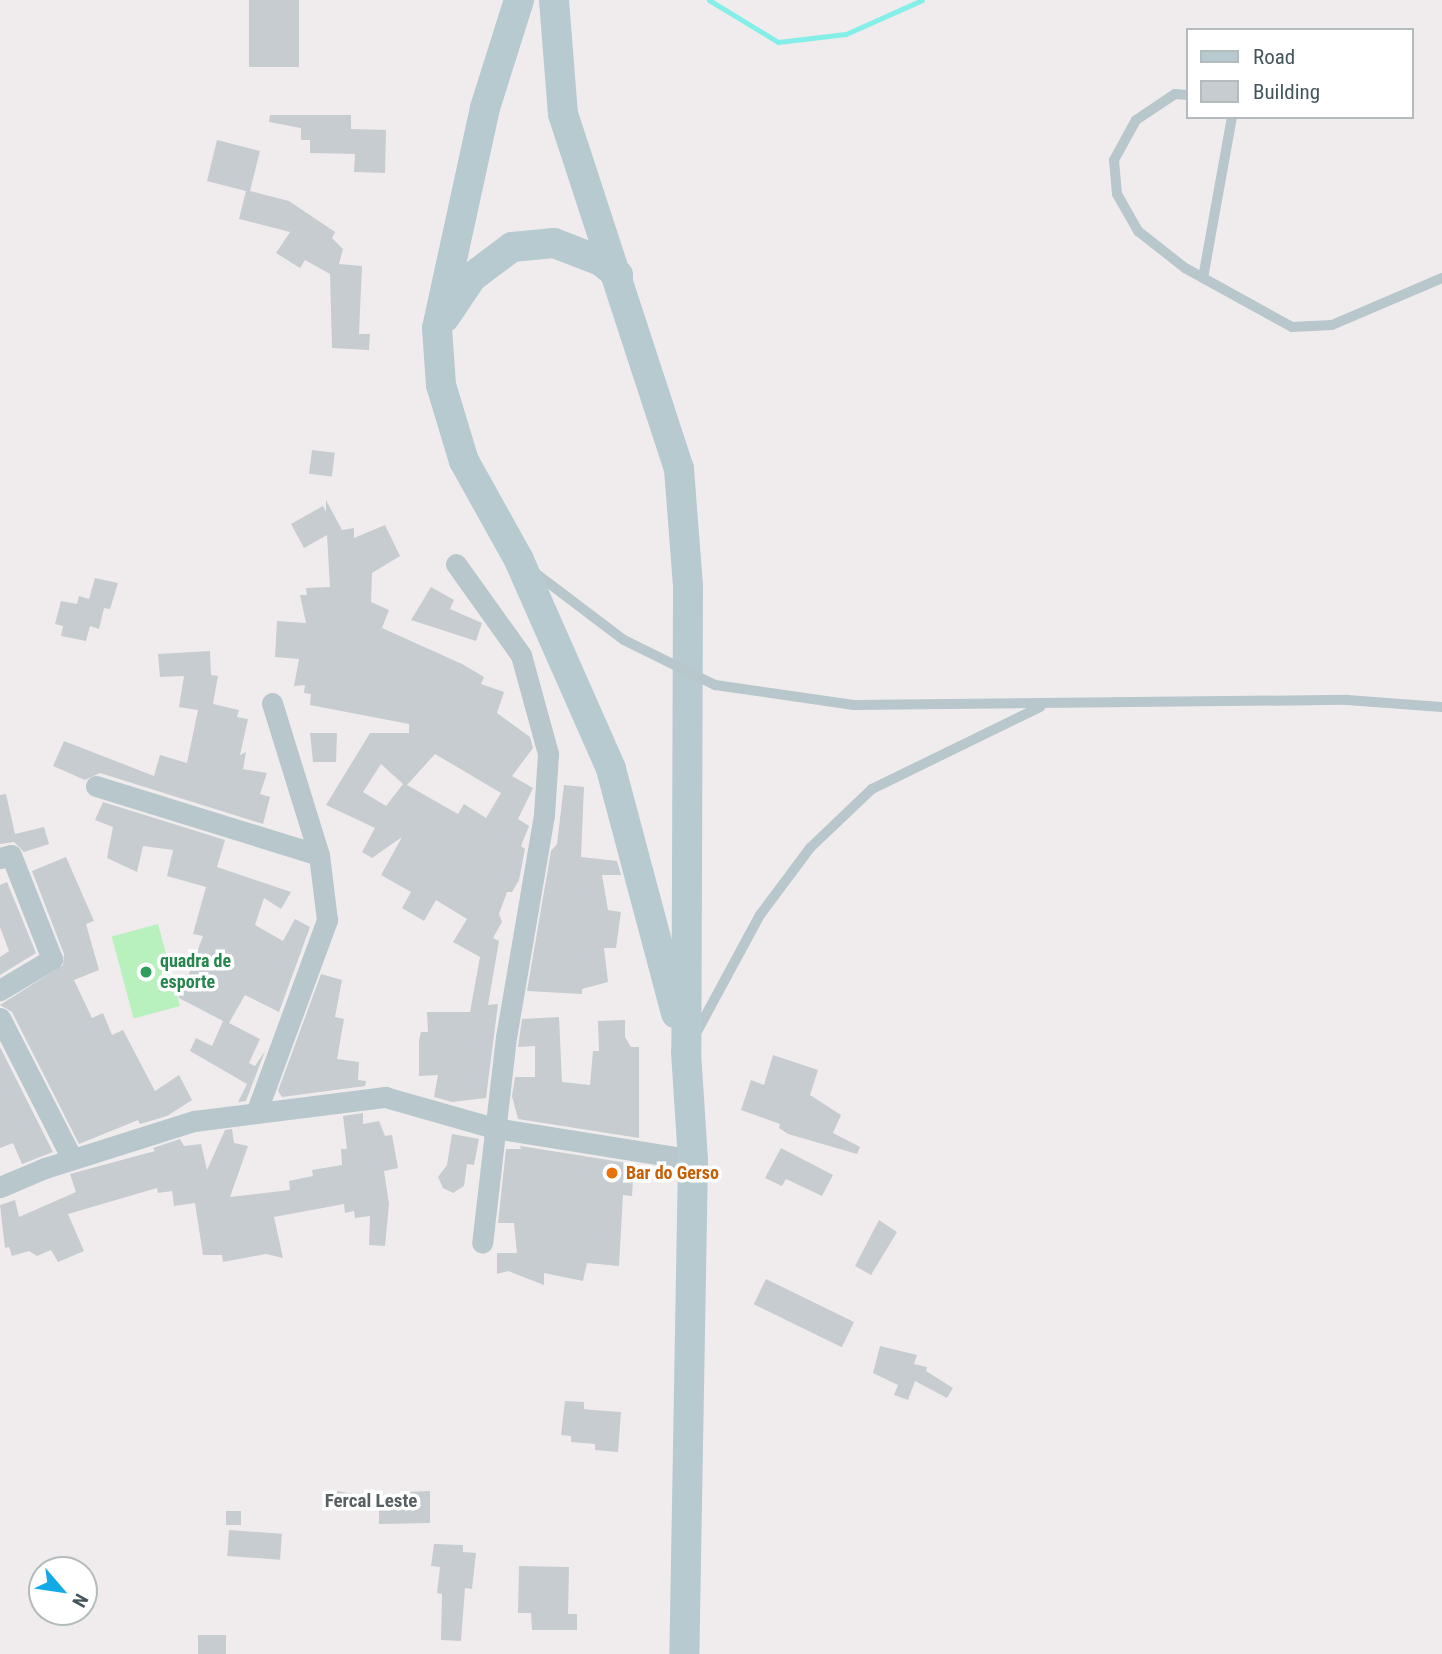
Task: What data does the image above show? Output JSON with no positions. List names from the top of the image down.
{
  "districts": ["Fercal Leste"],
  "places": ["quadra de esporte", "Bar do Gerso"],
  "legend": ["Road", "Building"],
  "north": "bottom right"
}
